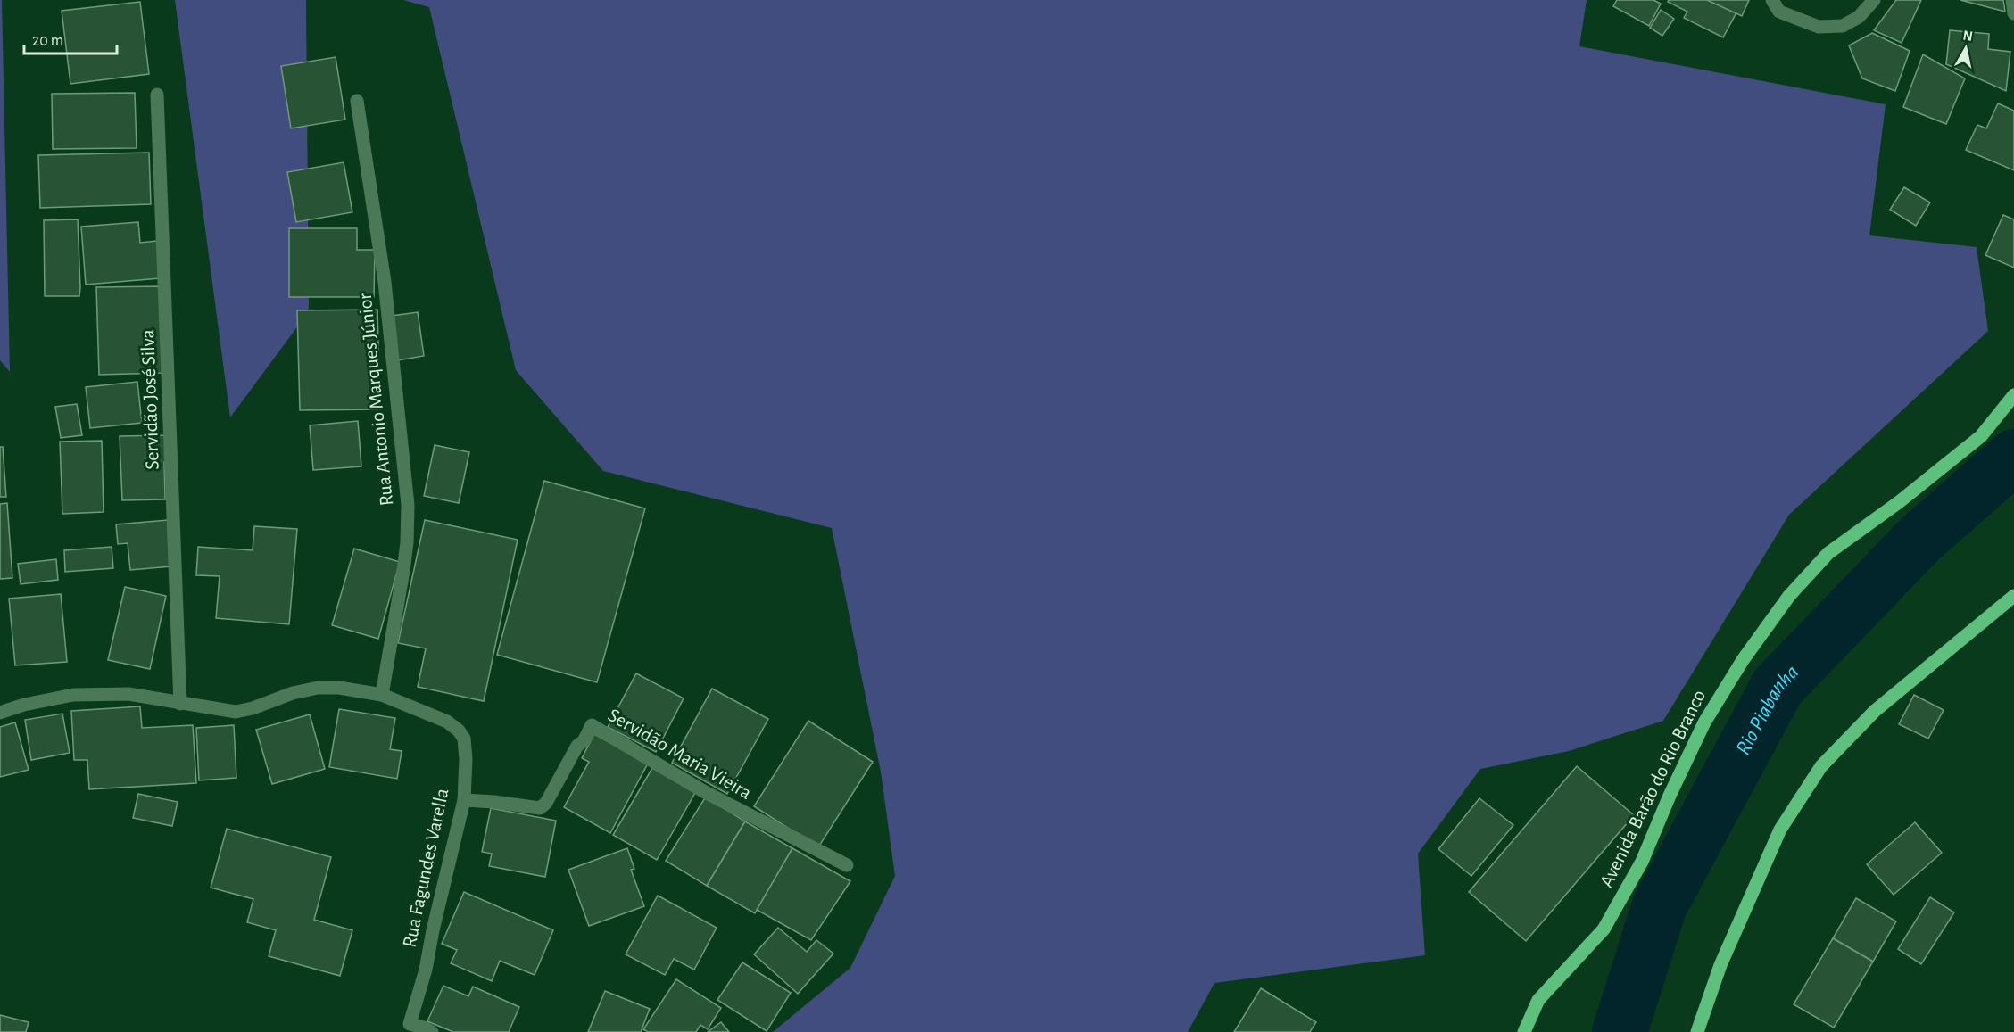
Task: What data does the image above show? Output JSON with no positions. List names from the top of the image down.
{
  "streets": {
    "main road": ["Avenida Barão do Rio Branco"],
    "street": [
      "Servidão José Silva",
      "Rua Antonio Marques Júnior",
      "Servidão Maria Vieira",
      "Rua Fagundes Varella"
    ]
  },
  "crossings": [
    ["Servidão José Silva", "Rua Fagundes Varella"],
    ["Rua Antonio Marques Júnior", "Rua Fagundes Varella"],
    ["Servidão Maria Vieira", "Rua Fagundes Varella"]
  ],
  "water": ["Rio Piabanha"],
  "scale_bar": "20 m",
  "north": "top"
}
